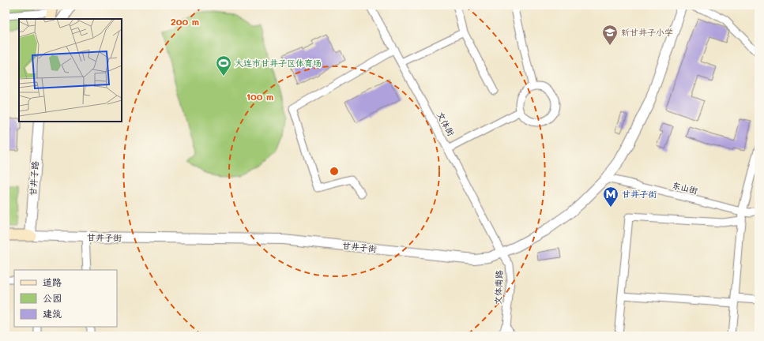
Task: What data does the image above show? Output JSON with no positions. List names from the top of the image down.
{
  "streets": {
    "street": [
      "文体街",
      "甘井子路",
      "东山街",
      "甘井子街",
      "文体南路"
    ]
  },
  "crossings": [
    ["文体街", "甘井子街"],
    ["文体街", "文体南路"],
    ["甘井子路", "甘井子街"],
    ["东山街", "甘井子街"],
    ["甘井子街", "文体南路"]
  ],
  "places": {
    "school or university": ["新甘井子小学"],
    "sports": ["大连市甘井子区体育场"],
    "metro station": ["甘井子街"]
  },
  "legend": ["道路", "公园", "建筑"],
  "rings": ["200 m", "100 m"]
}
